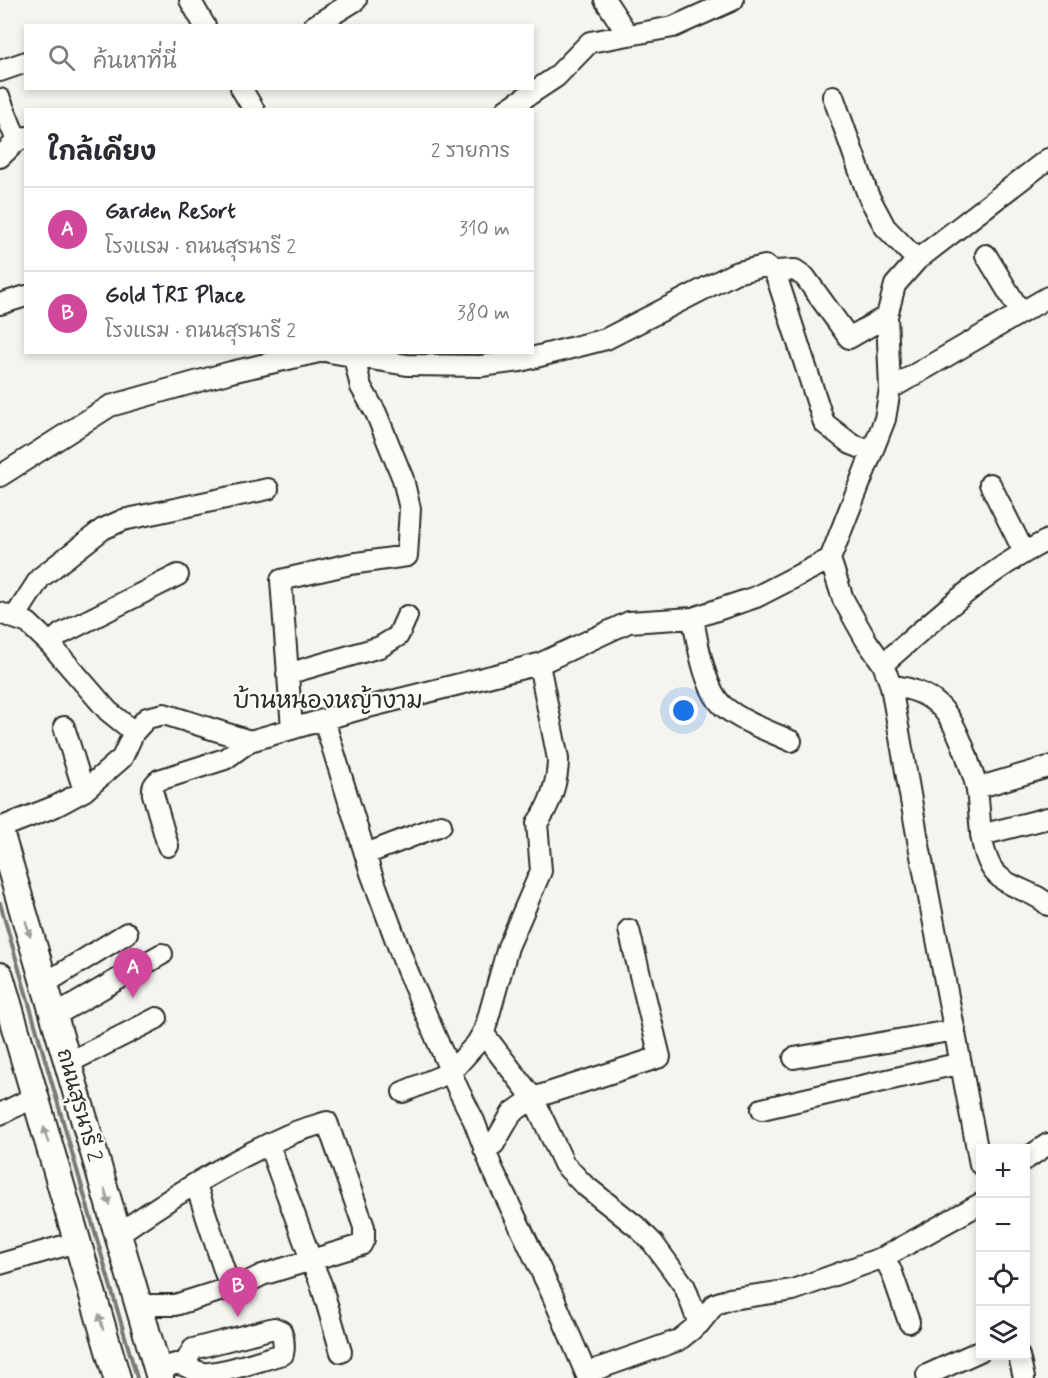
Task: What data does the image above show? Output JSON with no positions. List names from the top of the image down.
{
  "streets": {
    "main road": ["ถนนสุรนารี 2"]
  },
  "districts": ["บ้านหนองหญ้างาม"],
  "page": {
    "search": "ค้นหาที่นี่",
    "heading": ["ใกล้เคียง", "2 รายการ"],
    "list": [
      {
        "mark": "A",
        "name": "Garden Resort",
        "note": "โรงแรม · ถนนสุรนารี 2",
        "value": "310 m"
      },
      {
        "mark": "B",
        "name": "Gold TRI Place",
        "note": "โรงแรม · ถนนสุรนารี 2",
        "value": "380 m"
      }
    ],
    "pins": ["A", "B"],
    "map_buttons": ["+", "−"]
  }
}
